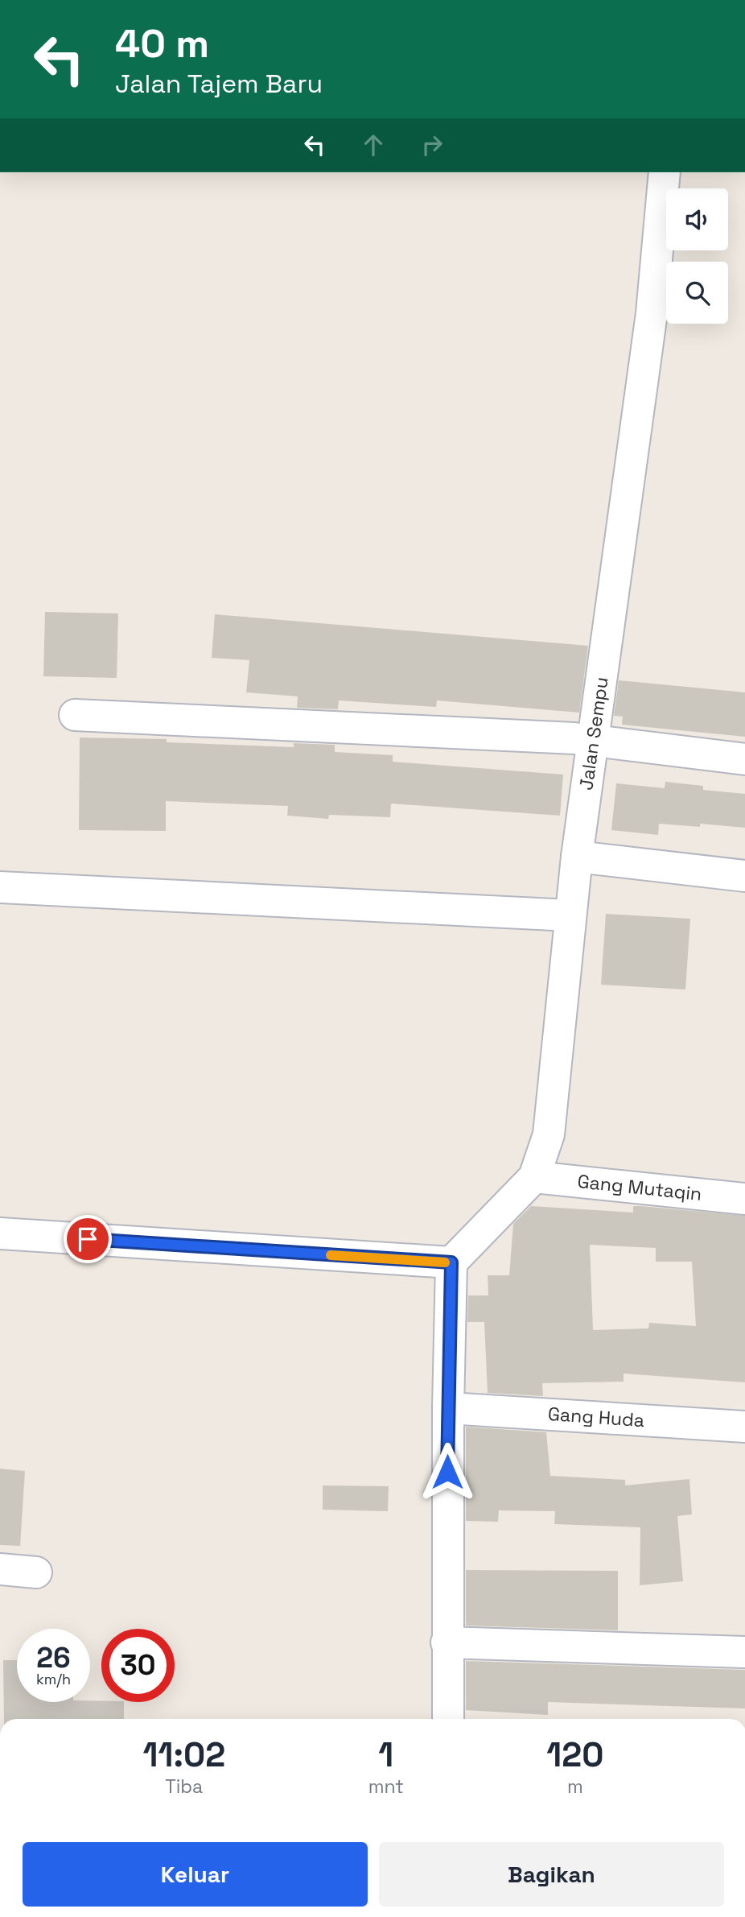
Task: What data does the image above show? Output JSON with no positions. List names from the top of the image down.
{
  "streets": {
    "street": ["Jalan Sempu", "Gang Mutaqin", "Gang Huda"]
  },
  "crossings": [
    ["Jalan Sempu", "Gang Mutaqin"]
  ],
  "page": {
    "turn": ["40 m", "Jalan Tajem Baru"],
    "speed": "26 km/h",
    "limit": "30",
    "eta": [
      "11:02",
      "Tiba",
      "1",
      "mnt",
      "120",
      "m"
    ],
    "buttons": ["Keluar", "Bagikan"]
  }
}
